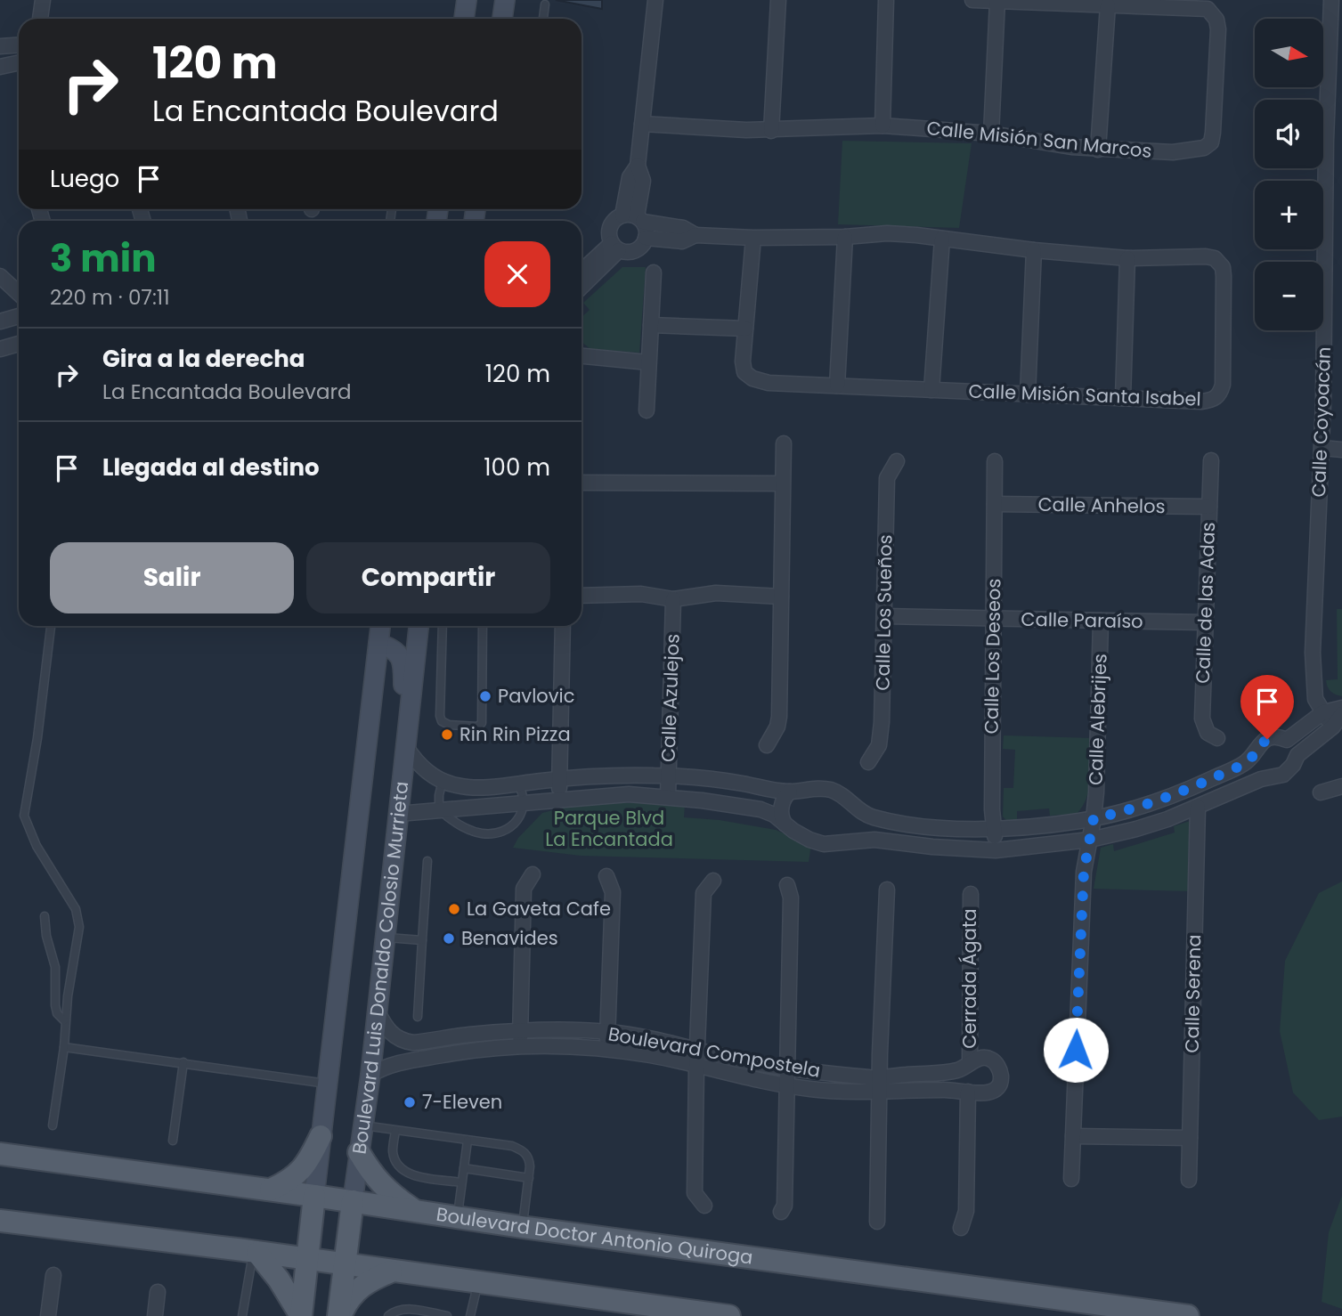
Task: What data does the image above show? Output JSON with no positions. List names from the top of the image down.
{
  "streets": {
    "main road": ["Boulevard Luis Donaldo Colosio Murrieta", "Boulevard Doctor Antonio Quiroga"],
    "street": [
      "Calle Misión San Marcos",
      "Calle Misión Santa Isabel",
      "Calle Coyoacán",
      "Calle Anhelos",
      "Calle de las Adas",
      "Calle Los Sueños",
      "Calle Paraíso",
      "Calle Los Deseos",
      "Calle Azulejos",
      "Calle Alebrijes",
      "Cerrada Ágata",
      "Calle Serena",
      "Boulevard Compostela"
    ]
  },
  "crossings": [
    ["Calle Anhelos", "Calle de las Adas"],
    ["Calle Anhelos", "Calle Los Deseos"],
    ["Calle de las Adas", "Calle Paraíso"],
    ["Calle Los Sueños", "Calle Paraíso"],
    ["Calle Paraíso", "Calle Los Deseos"],
    ["Calle Paraíso", "Calle Alebrijes"],
    ["Boulevard Luis Donaldo Colosio Murrieta", "Boulevard Compostela"],
    ["Boulevard Luis Donaldo Colosio Murrieta", "Boulevard Doctor Antonio Quiroga"],
    ["Cerrada Ágata", "Boulevard Compostela"]
  ],
  "parks": ["Parque Blvd La Encantada"],
  "places": [
    "Pavlovic",
    "Rin Rin Pizza",
    "La Gaveta Cafe",
    "Benavides",
    "7-Eleven"
  ],
  "north": "right",
  "page": {
    "map_buttons": ["+", "−"],
    "turn": ["120 m", "La Encantada Boulevard"],
    "then": "Luego",
    "heading": ["3 min", "220 m · 07:11"],
    "list": [
      {
        "name": "Gira a la derecha",
        "note": "La Encantada Boulevard",
        "value": "120 m"
      },
      {
        "name": "Llegada al destino",
        "value": "100 m"
      }
    ],
    "buttons": ["Salir", "Compartir"]
  }
}
